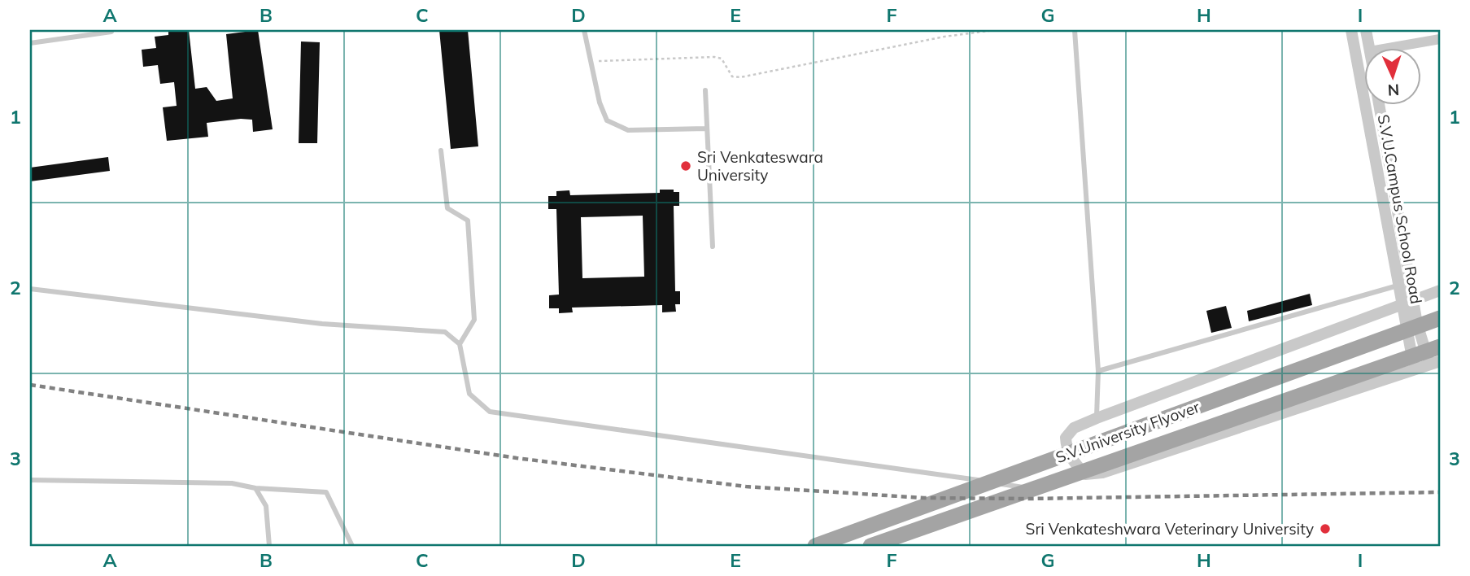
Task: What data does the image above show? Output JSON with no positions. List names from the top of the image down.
{
  "streets": {
    "main road": ["S.V.University Flyover"],
    "street": ["S.V.U.Campus School Road"]
  },
  "places": ["Sri Venkateswara University", "Sri Venkateshwara Veterinary University"],
  "north": "bottom",
  "grid": {
    "columns": [
      "A",
      "B",
      "C",
      "D",
      "E",
      "F",
      "G",
      "H",
      "I"
    ],
    "rows": ["1", "2", "3"]
  }
}
